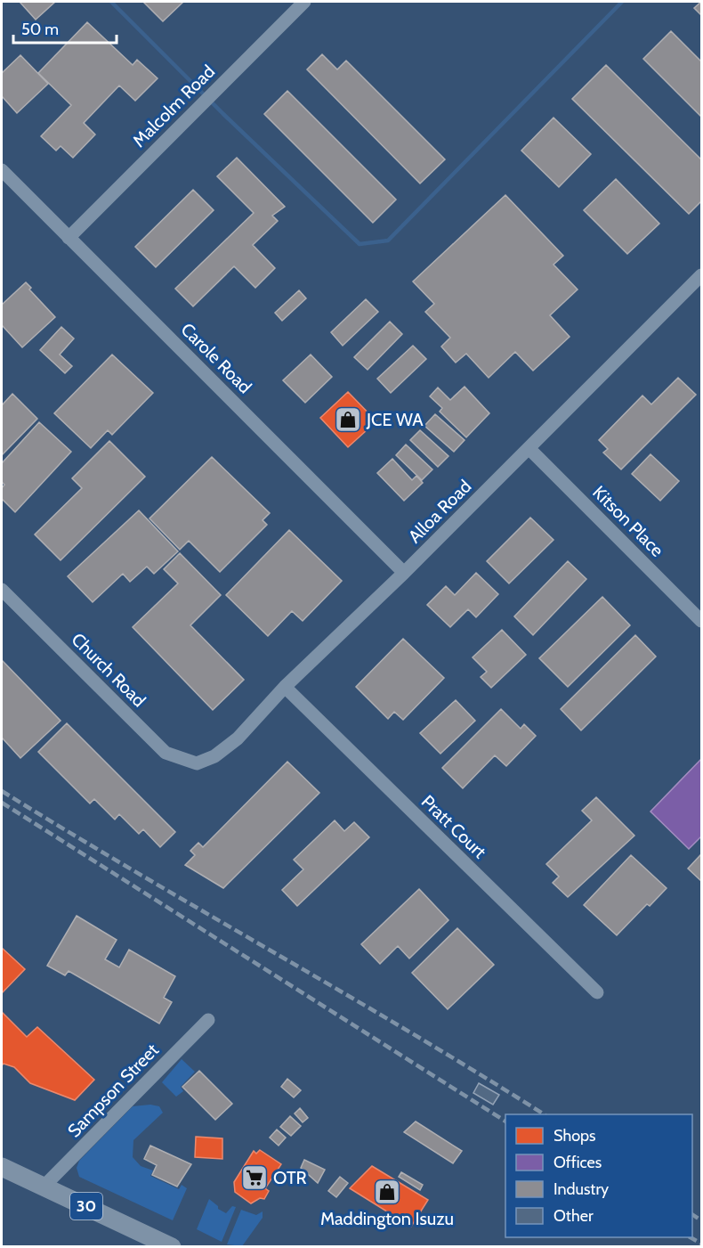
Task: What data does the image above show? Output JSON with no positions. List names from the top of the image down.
{
  "streets": {
    "highway": ["30"],
    "street": [
      "Malcolm Road",
      "Carole Road",
      "Alloa Road",
      "Kitson Place",
      "Church Road",
      "Pratt Court",
      "Sampson Street"
    ]
  },
  "crossings": [
    ["Malcolm Road", "Carole Road"],
    ["Carole Road", "Alloa Road"],
    ["Alloa Road", "Kitson Place"],
    ["Alloa Road", "Church Road"],
    ["Alloa Road", "Pratt Court"],
    ["Sampson Street", "30"]
  ],
  "places": {
    "shop": ["JCE WA", "Maddington Isuzu"],
    "supermarket": ["OTR"]
  },
  "legend": [
    "Shops",
    "Offices",
    "Industry",
    "Other"
  ],
  "scale_bar": "50 m"
}
